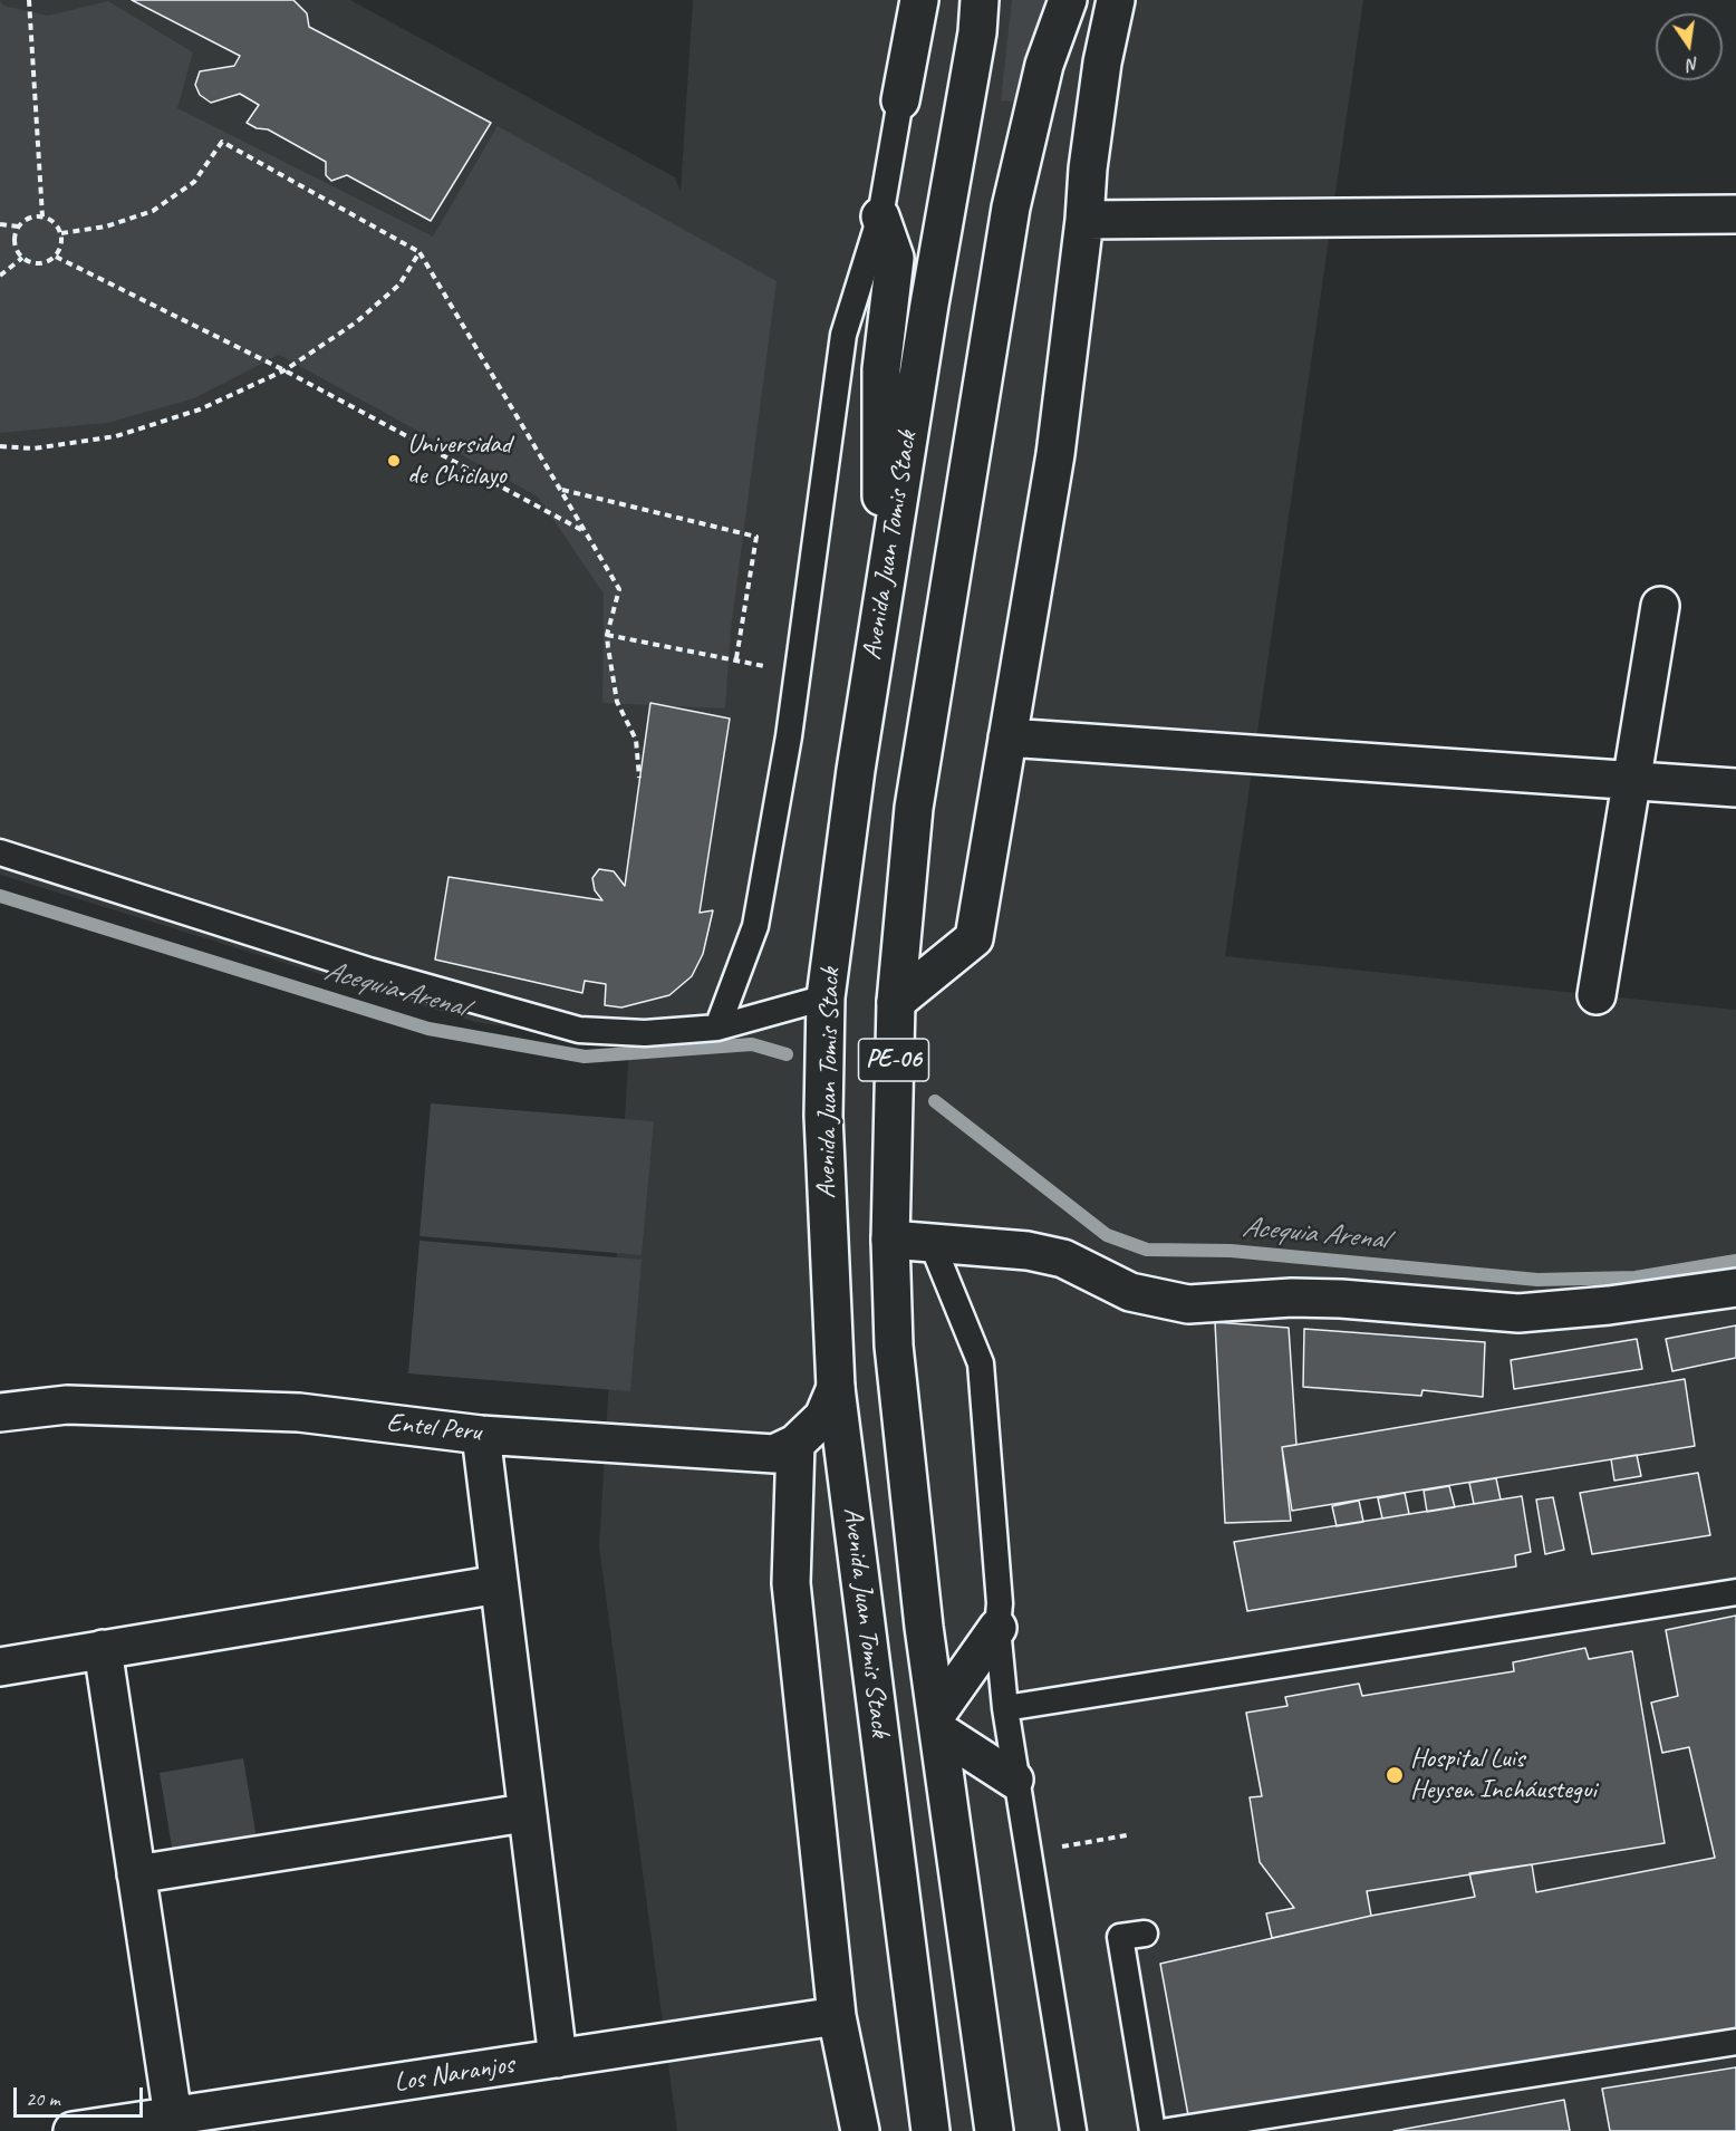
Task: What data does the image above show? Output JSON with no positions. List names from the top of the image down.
{
  "streets": {
    "street": [
      "Avenida Juan Tomis Stack",
      "PE-06",
      "Entel Peru",
      "Los Naranjos"
    ]
  },
  "crossings": [
    ["Avenida Juan Tomis Stack", "Entel Peru"]
  ],
  "water": ["Acequia Arenal"],
  "places": ["Universidad de Chiclayo", "Hospital Luis Heysen Incháustegui"],
  "scale_bar": "20 m",
  "north": "bottom"
}
